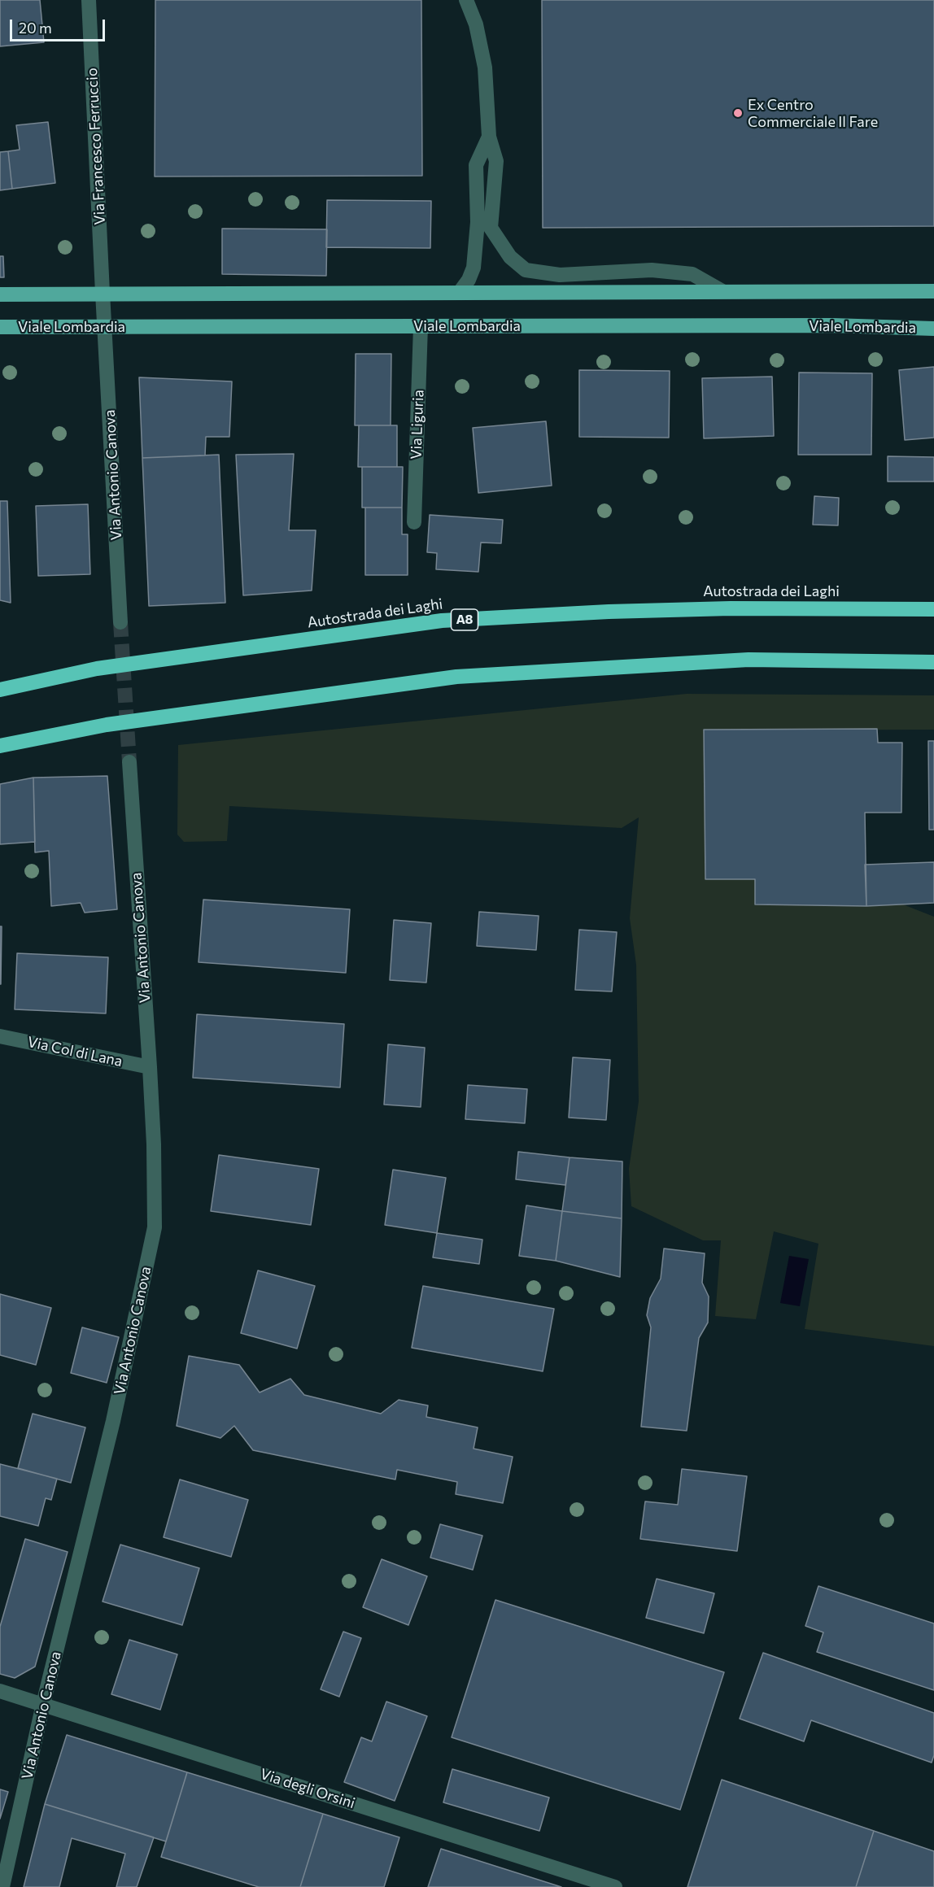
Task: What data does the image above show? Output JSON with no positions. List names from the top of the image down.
{
  "streets": {
    "highway": ["Autostrada dei Laghi", "A8"],
    "main road": ["Viale Lombardia"],
    "street": [
      "Via Francesco Ferruccio",
      "Via Liguria",
      "Via Antonio Canova",
      "Via Col di Lana",
      "Via degli Orsini"
    ]
  },
  "crossings": [
    ["Via Francesco Ferruccio", "Viale Lombardia"],
    ["Via Francesco Ferruccio", "Via Antonio Canova"],
    ["Viale Lombardia", "Via Liguria"],
    ["Viale Lombardia", "Via Antonio Canova"],
    ["Via Antonio Canova", "Via Col di Lana"],
    ["Via Antonio Canova", "Via degli Orsini"]
  ],
  "places": ["Ex Centro Commerciale Il Fare"],
  "scale_bar": "20 m"
}
